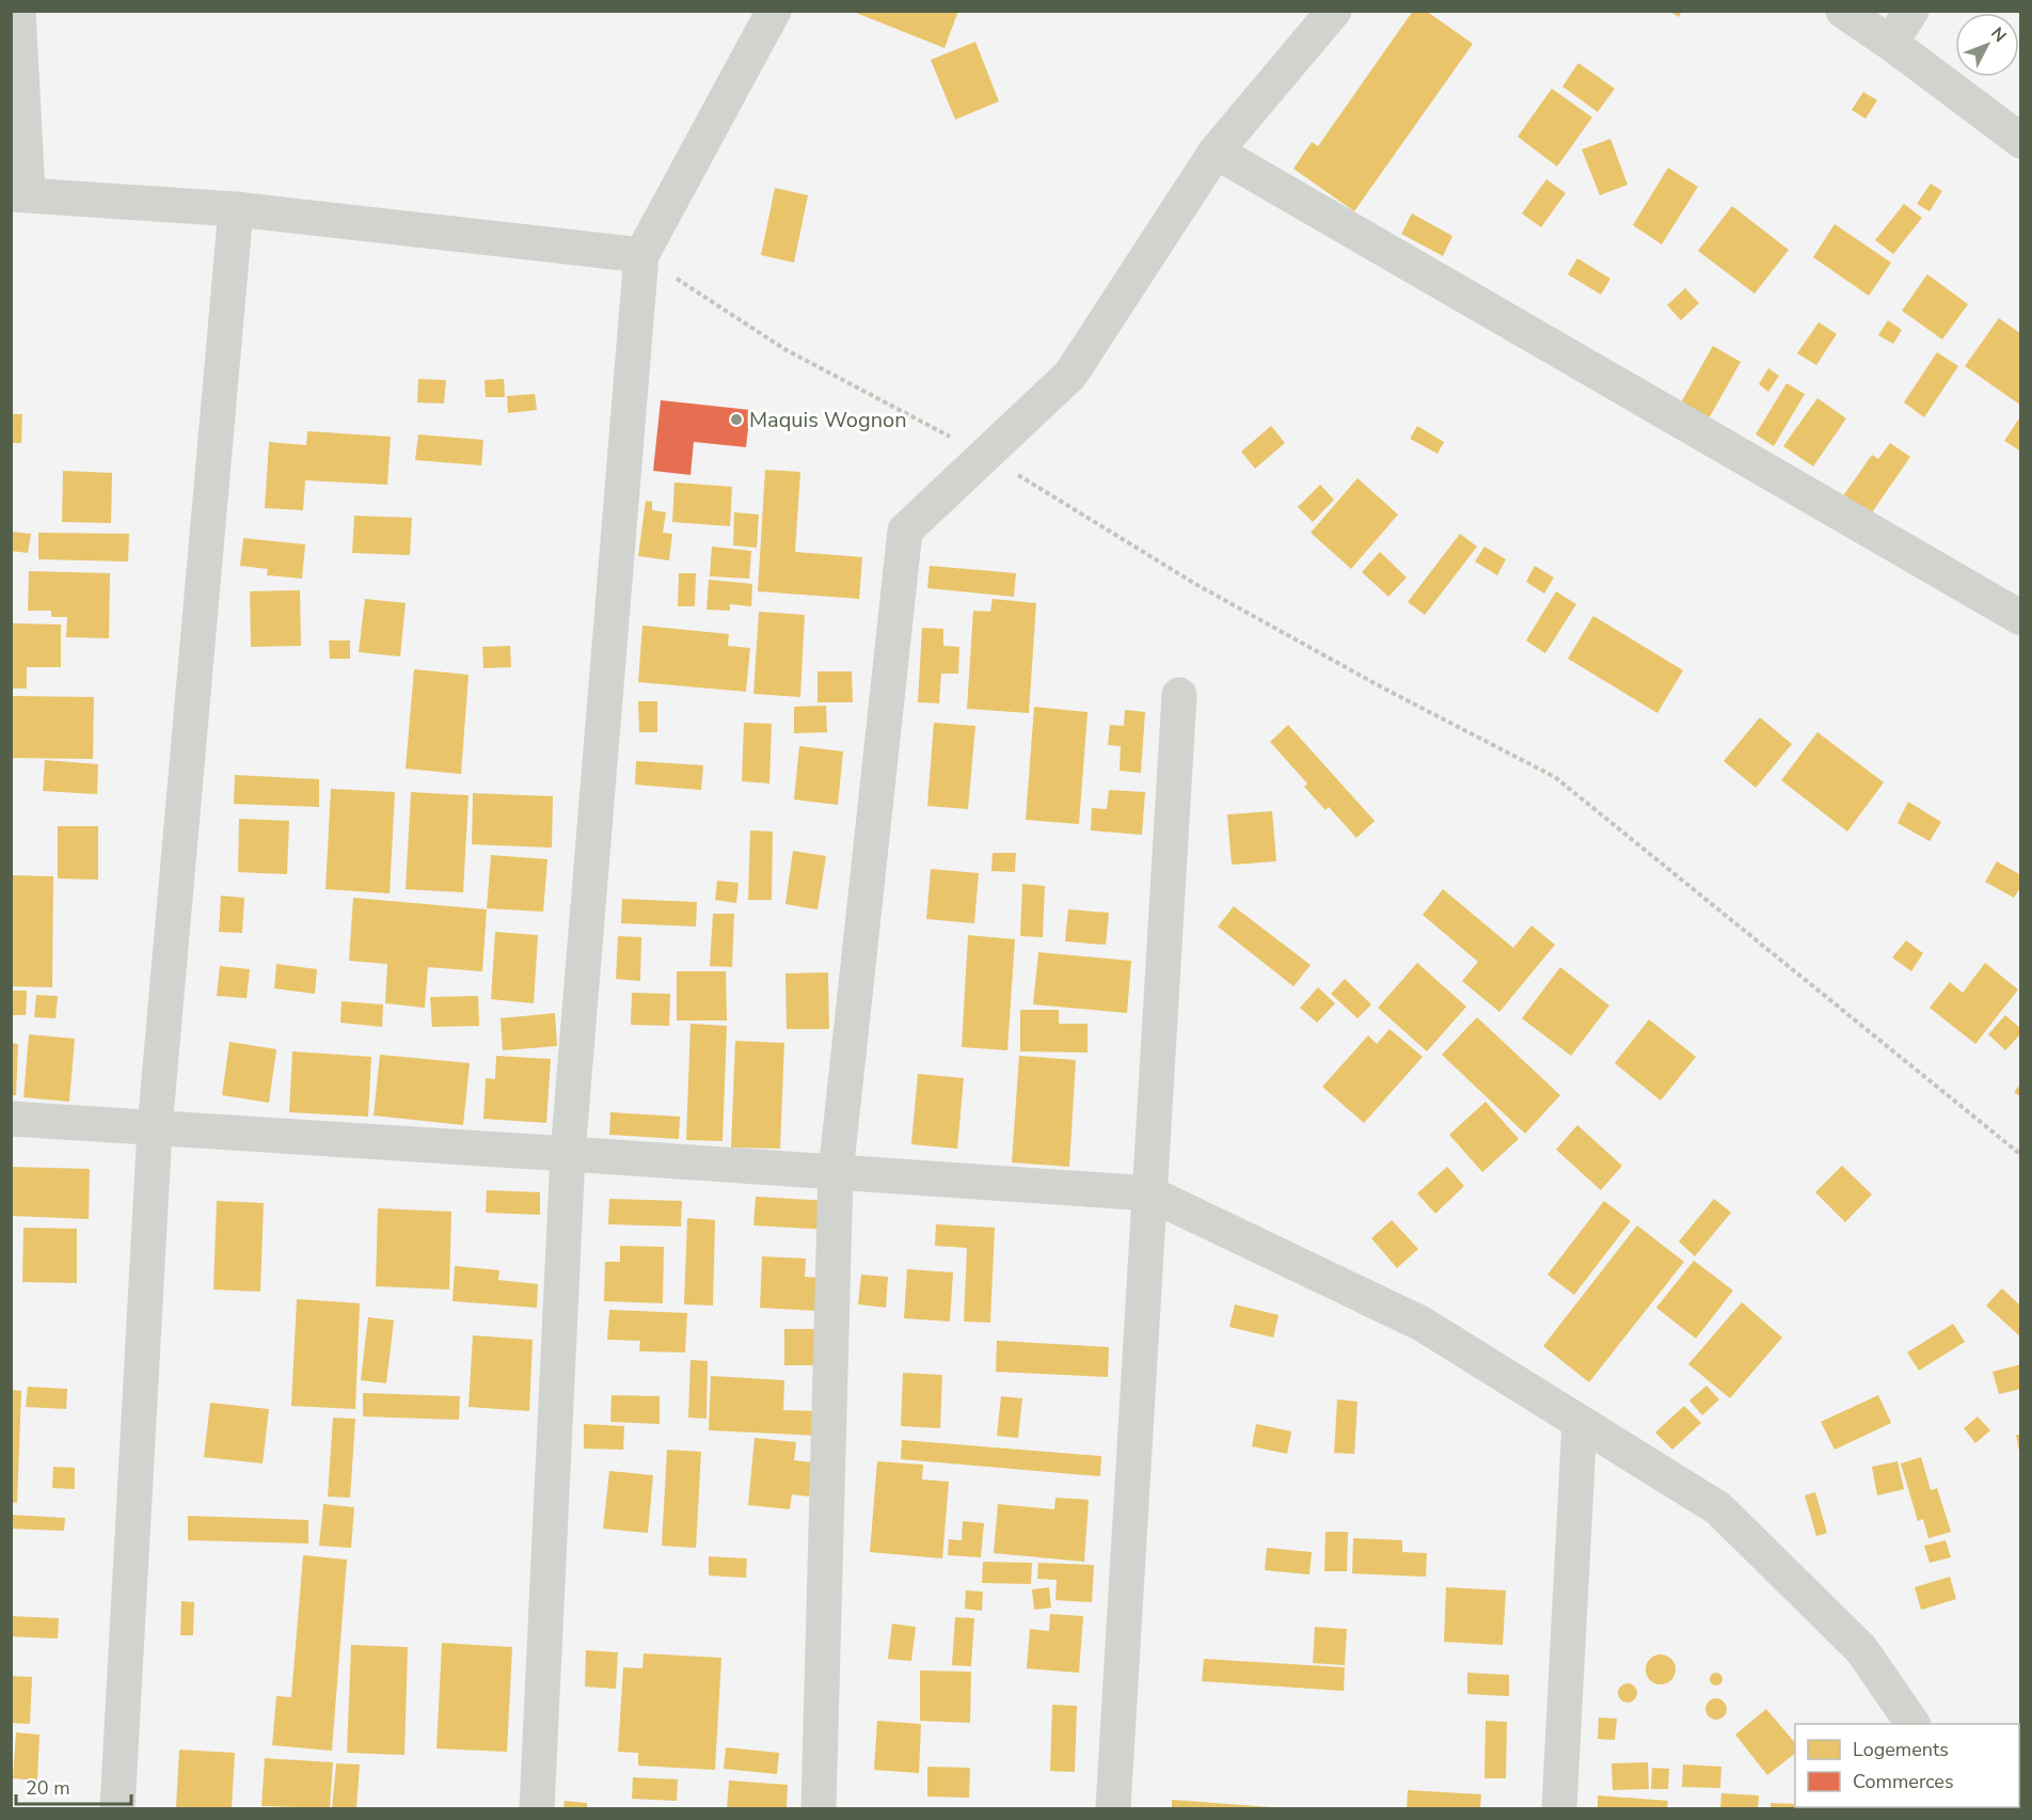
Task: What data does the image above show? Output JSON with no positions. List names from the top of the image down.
{
  "places": ["Maquis Wognon"],
  "legend": ["Logements", "Commerces"],
  "scale_bar": "20 m",
  "north": "top right"
}
